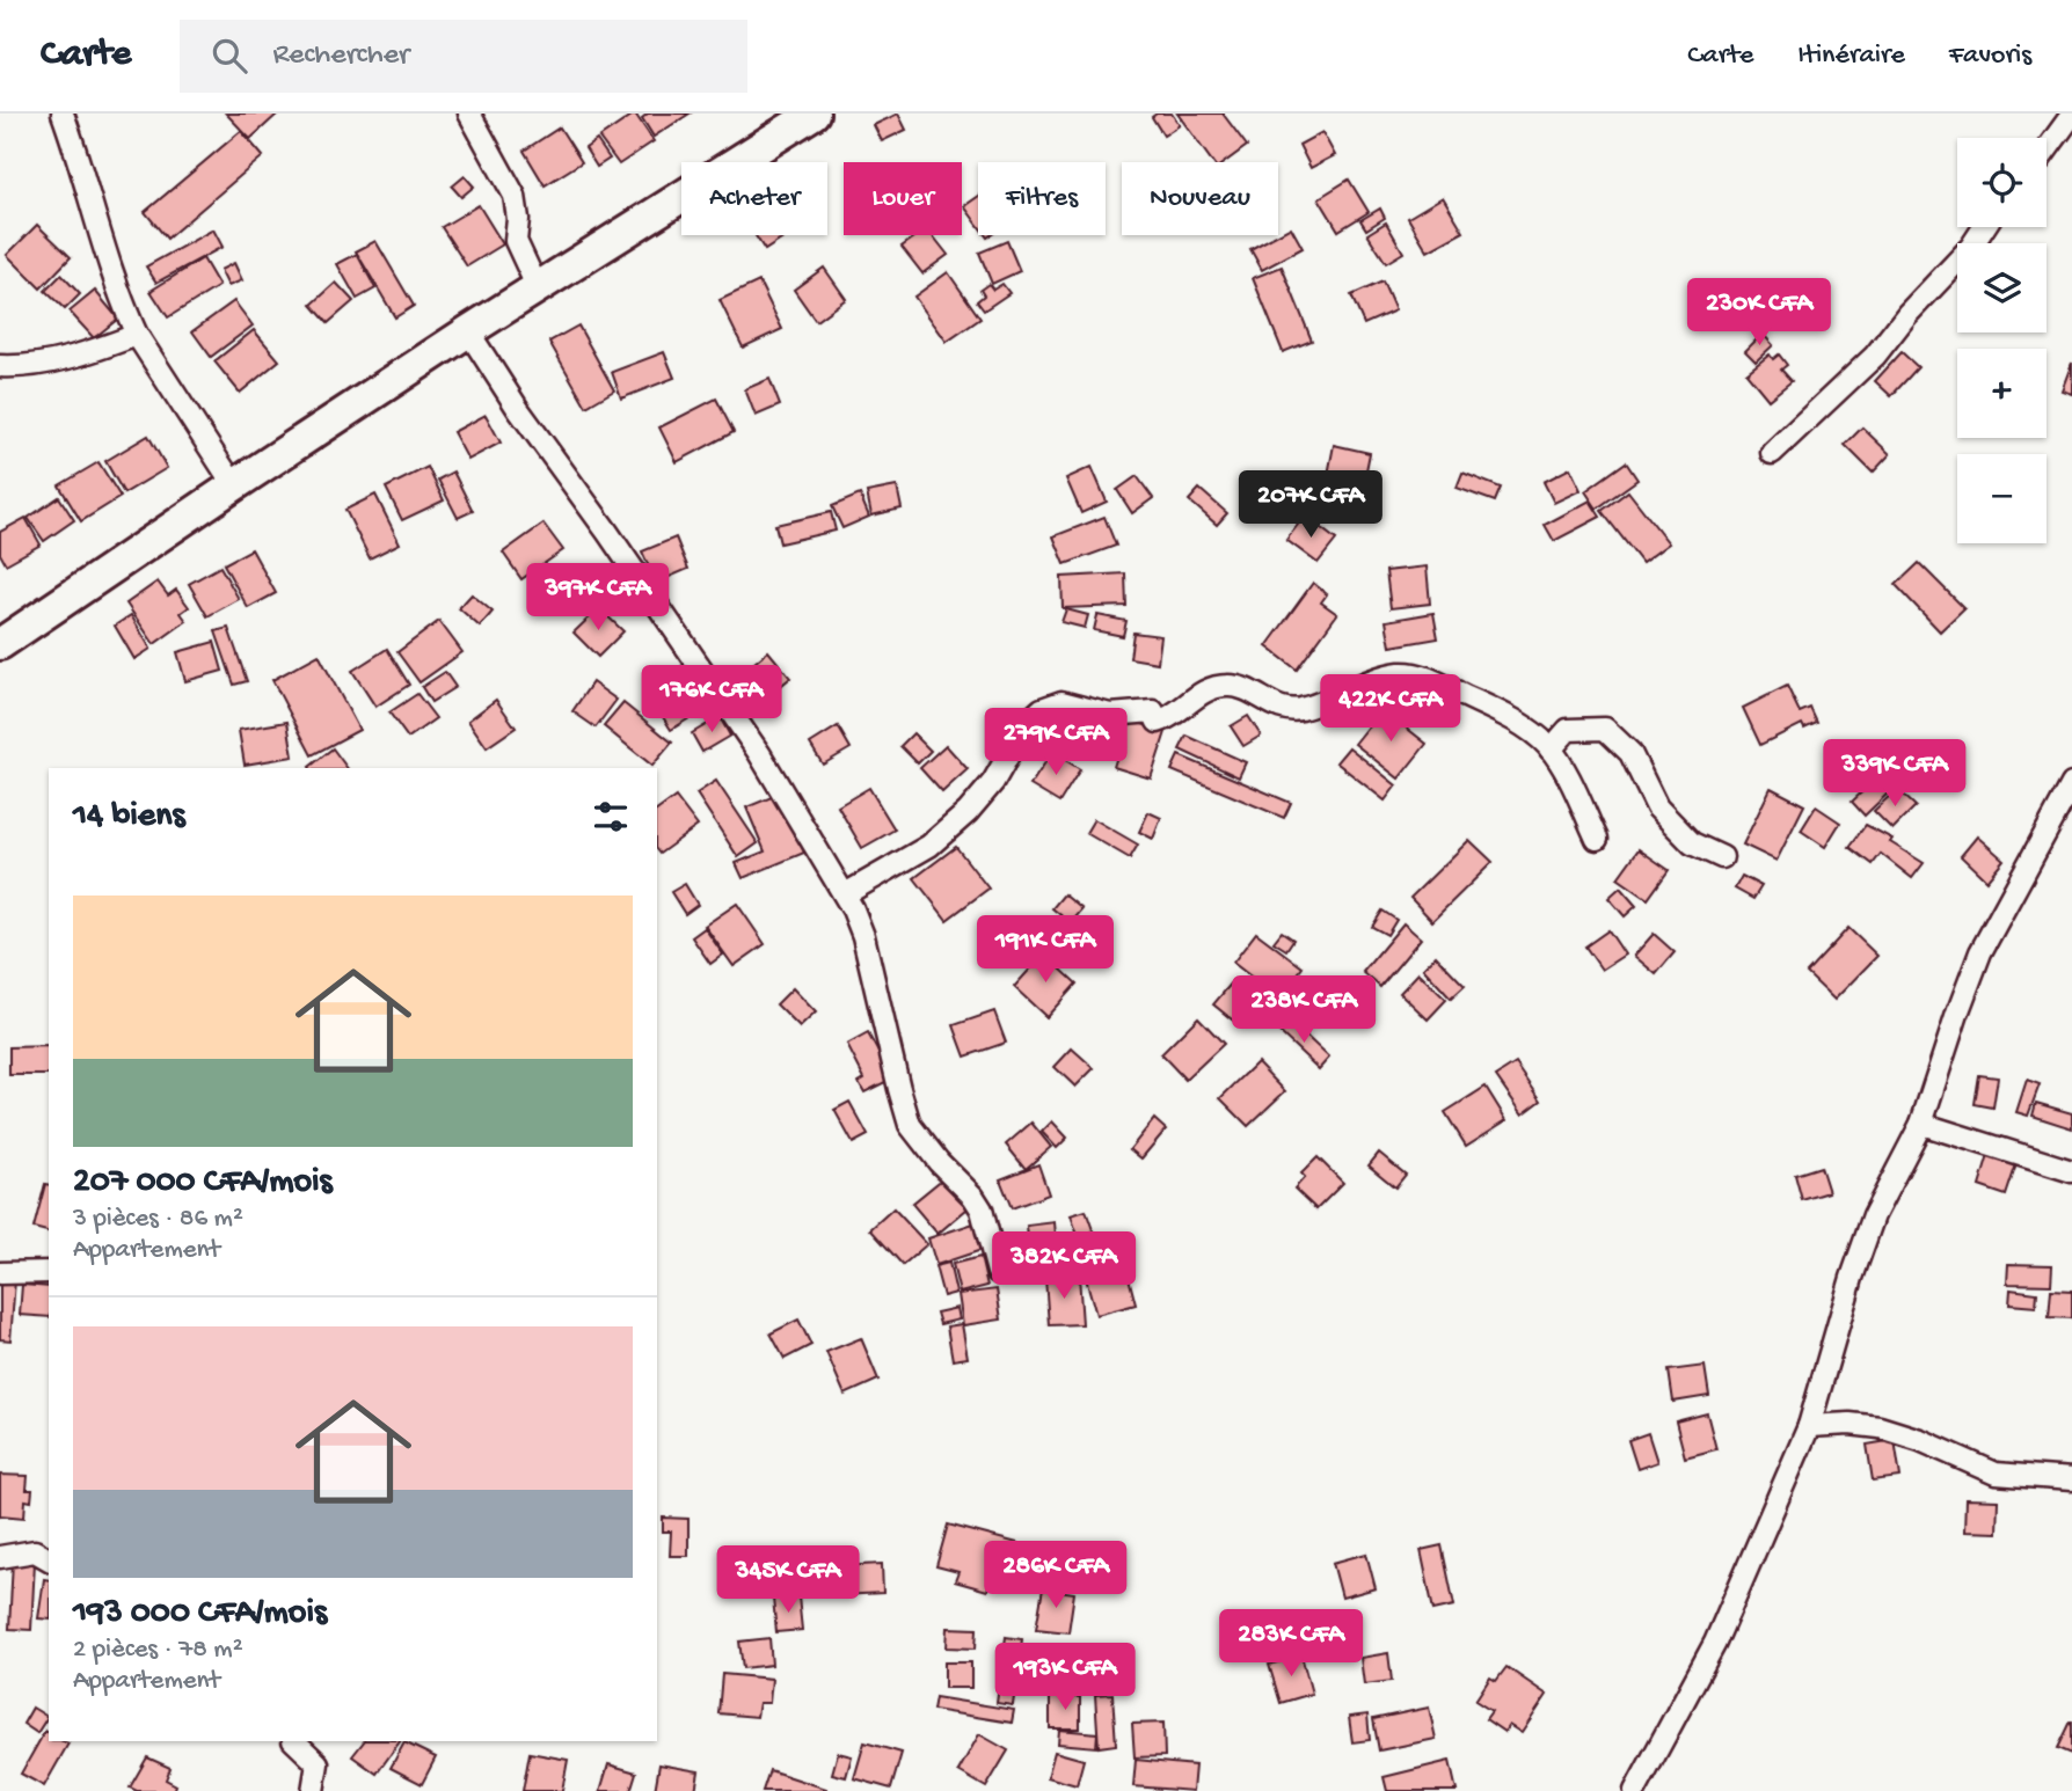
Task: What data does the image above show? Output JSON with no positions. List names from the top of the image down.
{
  "page": {
    "header": "Carte",
    "search": "Rechercher",
    "nav": ["Carte", "Itinéraire", "Favoris"],
    "map_buttons": ["+", "−"],
    "chip": [
      "Acheter",
      "Louer",
      "Filtres",
      "Nouveau"
    ],
    "price": [
      "230K CFA",
      "207K CFA",
      "397K CFA",
      "176K CFA",
      "422K CFA",
      "279K CFA",
      "339K CFA",
      "191K CFA",
      "238K CFA",
      "382K CFA",
      "286K CFA",
      "345K CFA",
      "283K CFA",
      "193K CFA"
    ],
    "heading": "14 biens",
    "list": [
      {
        "name": "207 000 CFA/mois",
        "note": "3 pièces · 86 m² · Appartement"
      },
      {
        "name": "193 000 CFA/mois",
        "note": "2 pièces · 78 m² · Appartement"
      }
    ]
  }
}
